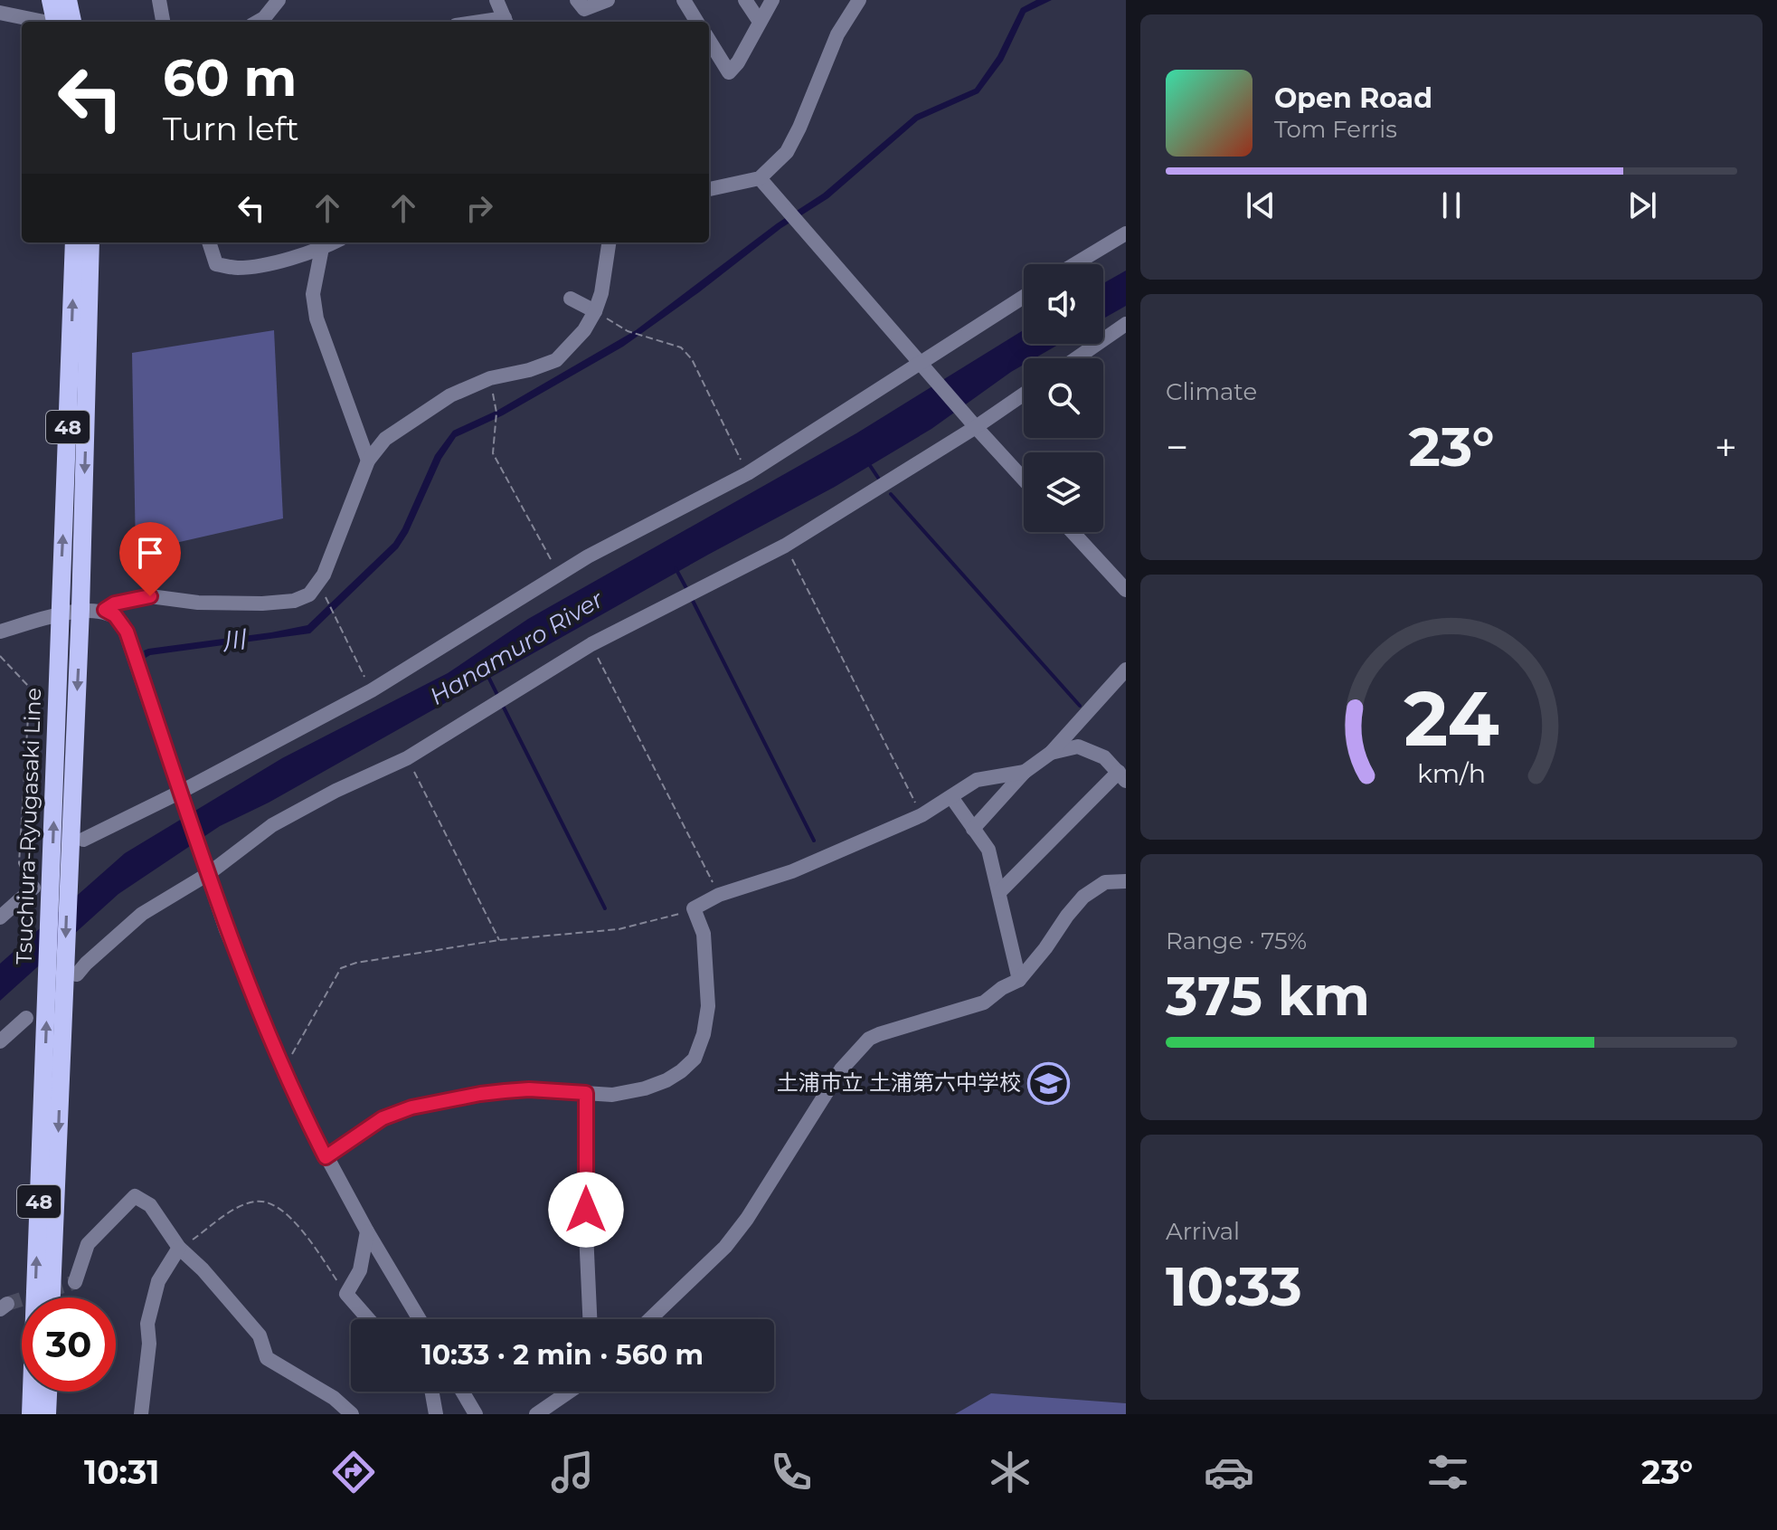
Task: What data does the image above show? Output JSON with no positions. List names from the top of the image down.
{
  "streets": {
    "main road": ["48", "Tsuchiura-Ryugasaki Line"]
  },
  "water": ["川", "Hanamuro River"],
  "places": {
    "school or university": ["土浦市立 土浦第六中学校"]
  },
  "page": {
    "turn": ["60 m", "Turn left"],
    "song": ["Open Road", "Tom Ferris"],
    "tile": [
      "Climate",
      ["Range · 75%", "375 km"],
      ["Arrival", "10:33"]
    ],
    "heat": ["−", "23°", "+"],
    "limit": "30",
    "trip": "10:33 · 2 min · 560 m",
    "tabs": ["10:31", "23°"],
    "gauge": ["24", "km/h"]
  }
}
